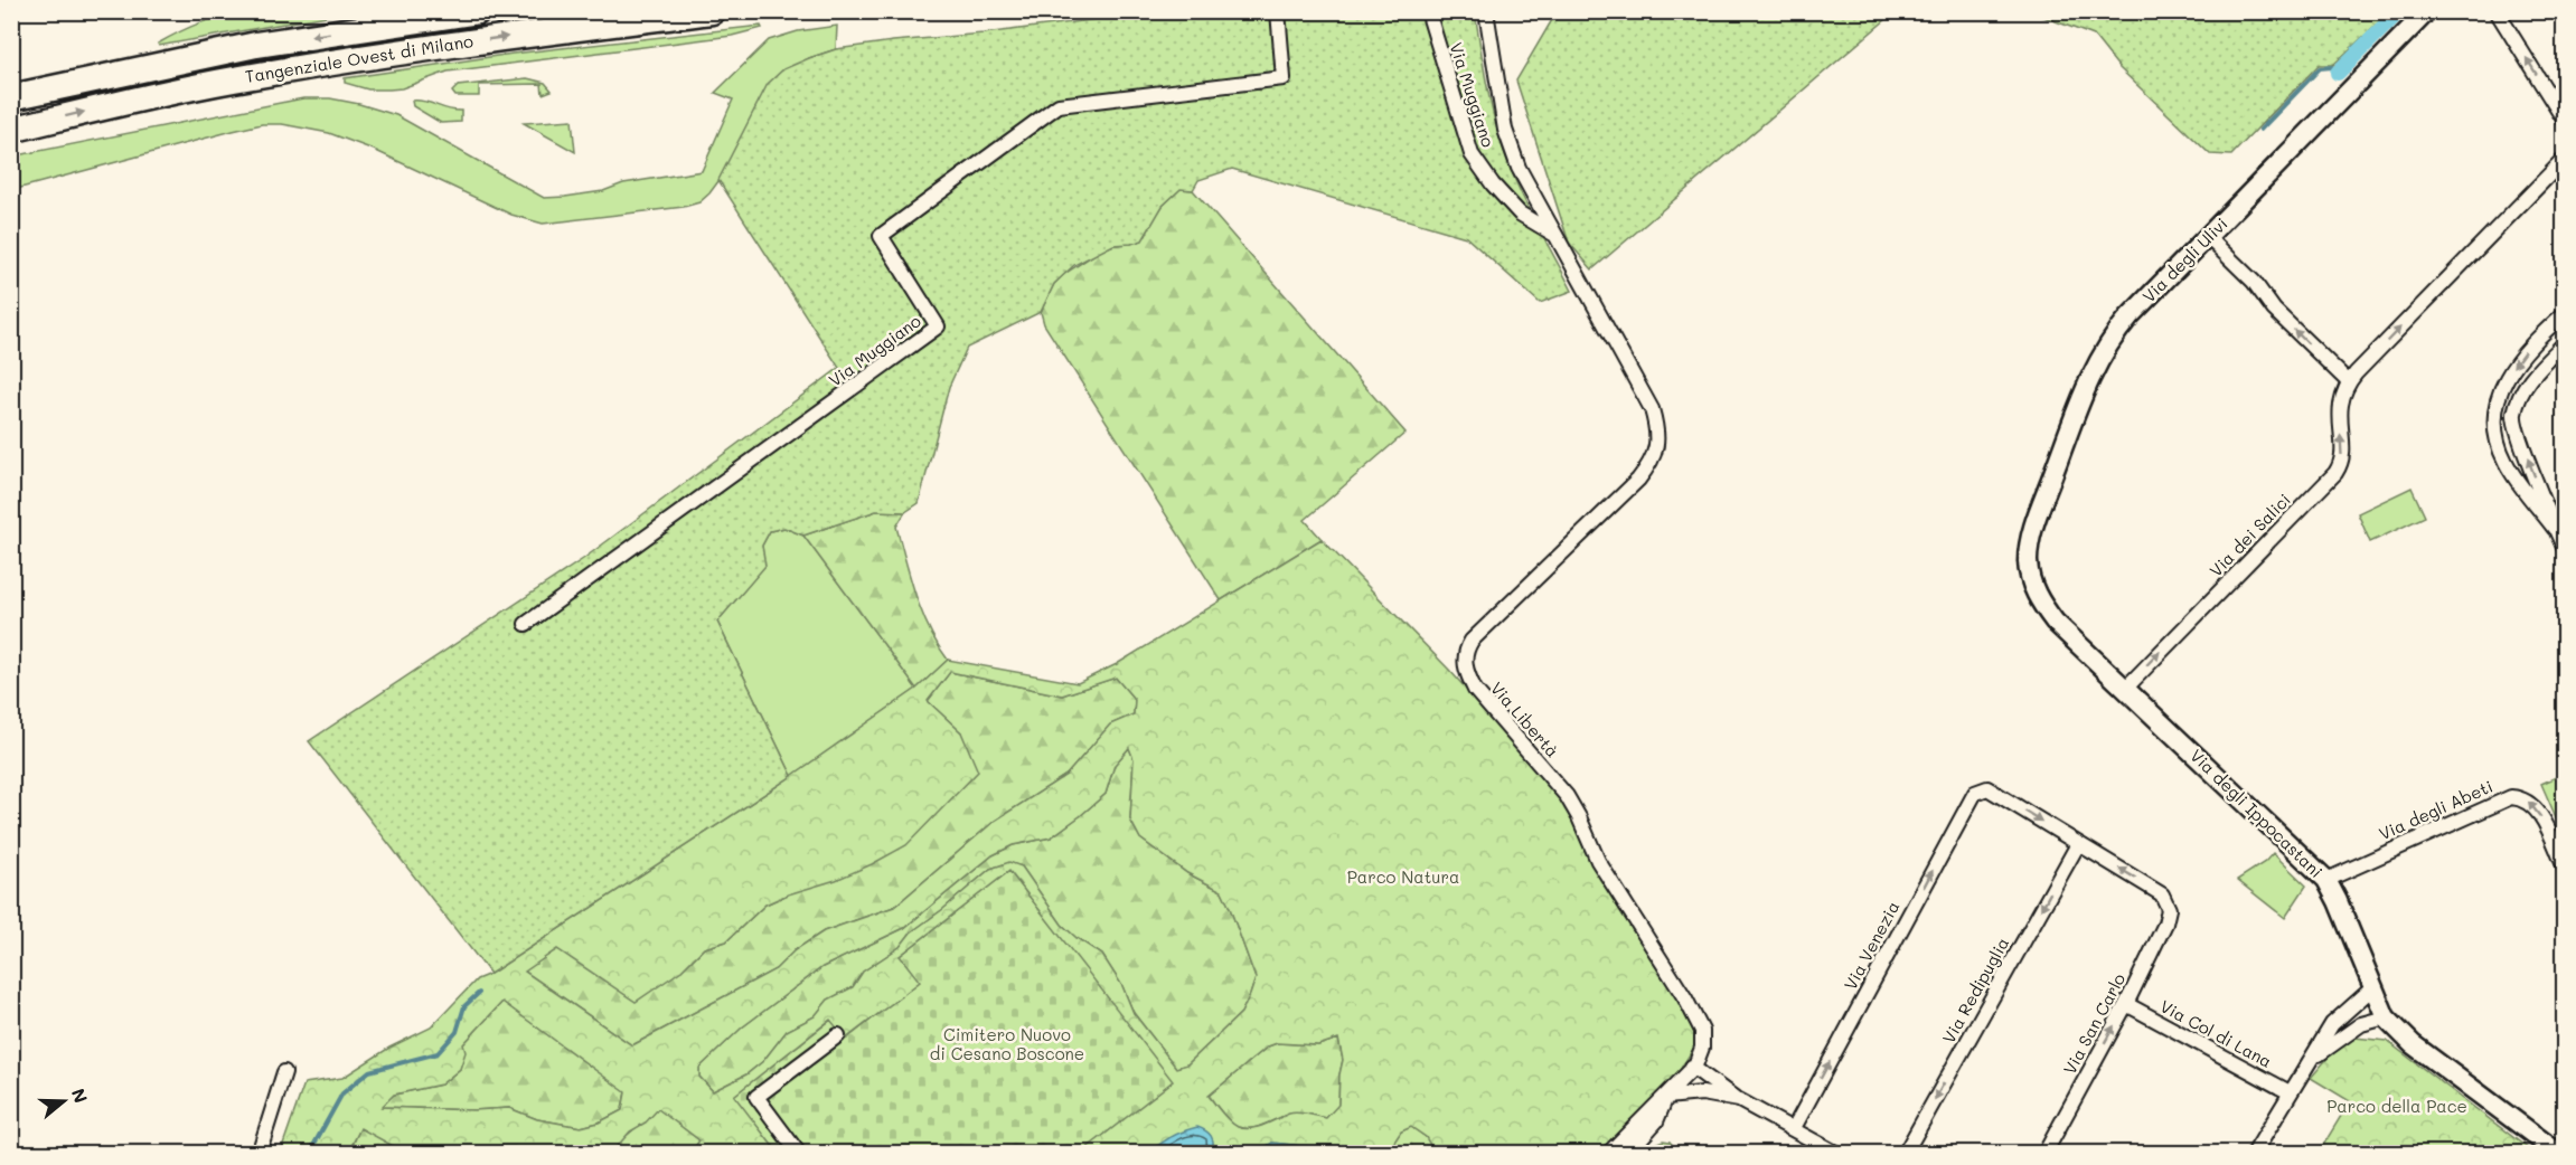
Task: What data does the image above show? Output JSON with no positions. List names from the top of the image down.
{
  "streets": {
    "highway": ["Tangenziale Ovest di Milano"],
    "street": [
      "Via Muggiano",
      "Via degli Ulivi",
      "Via dei Salici",
      "Via Libertà",
      "Via degli Abeti",
      "Via degli Ippocastani",
      "Via Venezia",
      "Via Redipuglia",
      "Via San Carlo",
      "Via Col di Lana"
    ]
  },
  "crossings": [
    ["Via Muggiano", "Via Libertà"],
    ["Via degli Ulivi", "Via degli Ippocastani"],
    ["Via dei Salici", "Via degli Ippocastani"],
    ["Via degli Abeti", "Via degli Ippocastani"],
    ["Via Venezia", "Via Redipuglia"],
    ["Via Venezia", "Via San Carlo"],
    ["Via Redipuglia", "Via San Carlo"],
    ["Via San Carlo", "Via Col di Lana"]
  ],
  "one_way": [
    "Via dei Salici",
    "Via degli Abeti",
    "Via Venezia",
    "Via Redipuglia",
    "Via San Carlo"
  ],
  "parks": ["Parco Natura", "Cimitero Nuovo di Cesano Boscone", "Parco della Pace"],
  "north": "right"
}
